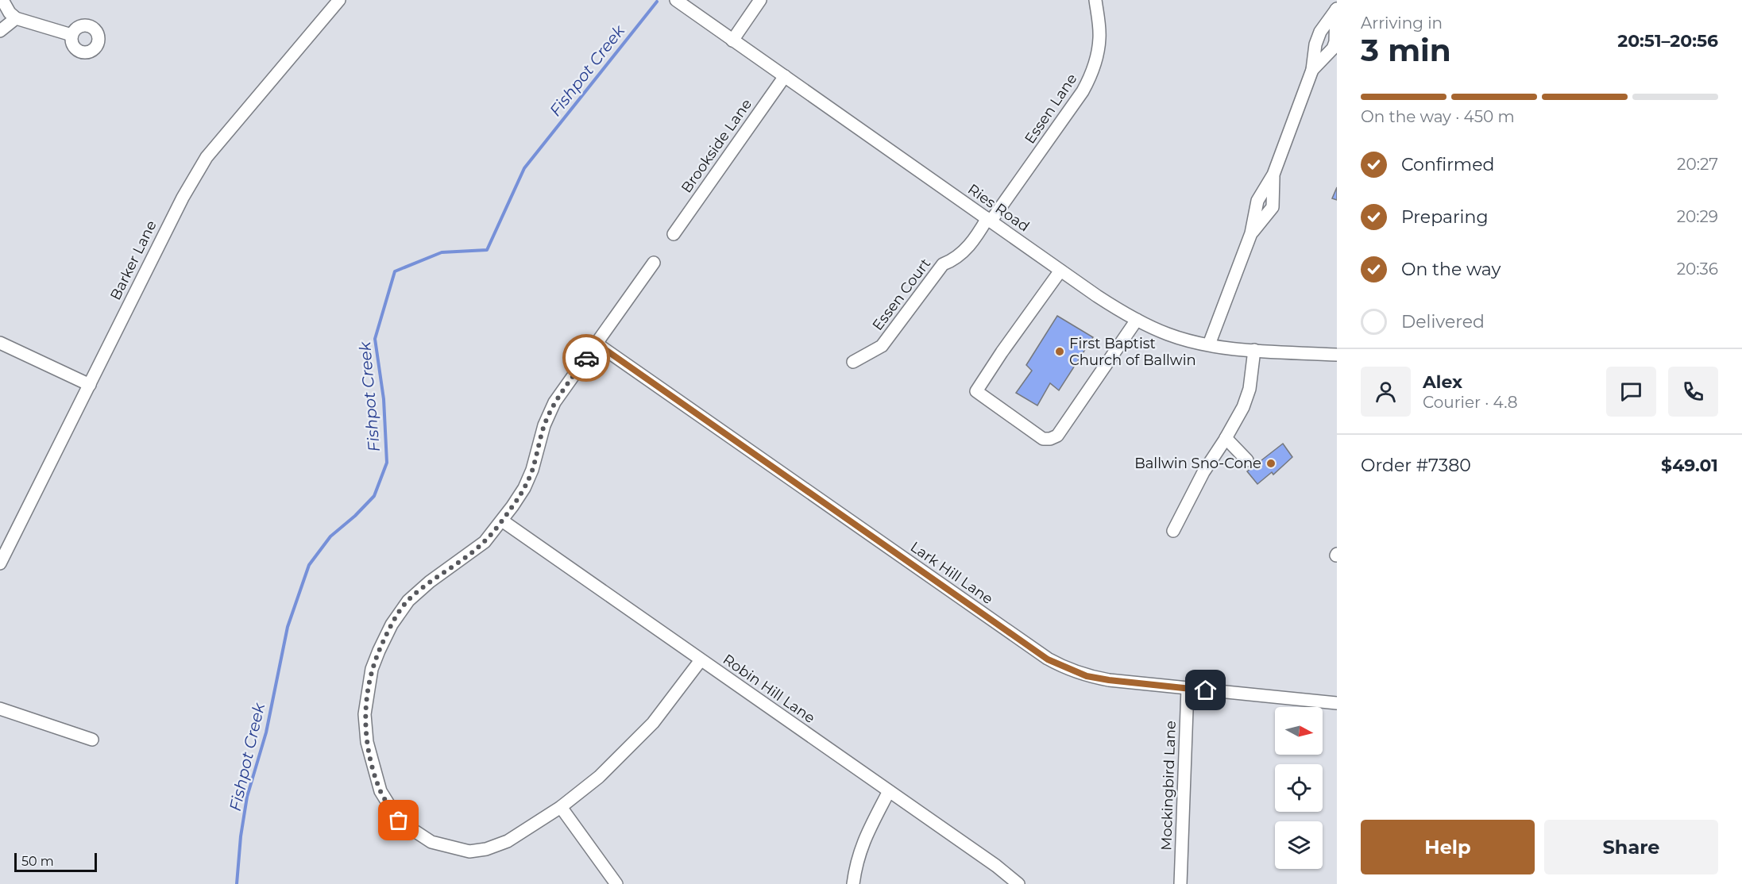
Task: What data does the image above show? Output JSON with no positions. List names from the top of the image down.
{
  "streets": {
    "street": [
      "Essen Lane",
      "Brookside Lane",
      "Ries Road",
      "Barker Lane",
      "Essen Court",
      "Lark Hill Lane",
      "Robin Hill Lane",
      "Mockingbird Lane"
    ]
  },
  "crossings": [
    ["Essen Lane", "Ries Road"],
    ["Essen Lane", "Essen Court"],
    ["Brookside Lane", "Ries Road"],
    ["Ries Road", "Essen Court"],
    ["Lark Hill Lane", "Mockingbird Lane"]
  ],
  "water": ["Fishpot Creek"],
  "places": ["First Baptist Church of Ballwin", "Ballwin Sno-Cone"],
  "scale_bar": "50 m",
  "north": "right",
  "page": {
    "heading": ["3 min", "Arriving in", "20:51–20:56"],
    "panel": [
      "Alex",
      "Courier · 4.8",
      "Order #7380",
      "$49.01"
    ],
    "bar": "On the way · 450 m",
    "list": [
      ["Confirmed", "20:27"],
      ["Preparing", "20:29"],
      ["On the way", "20:36"],
      "Delivered"
    ],
    "buttons": ["Help", "Share"],
    "scale": "50 m"
  }
}
